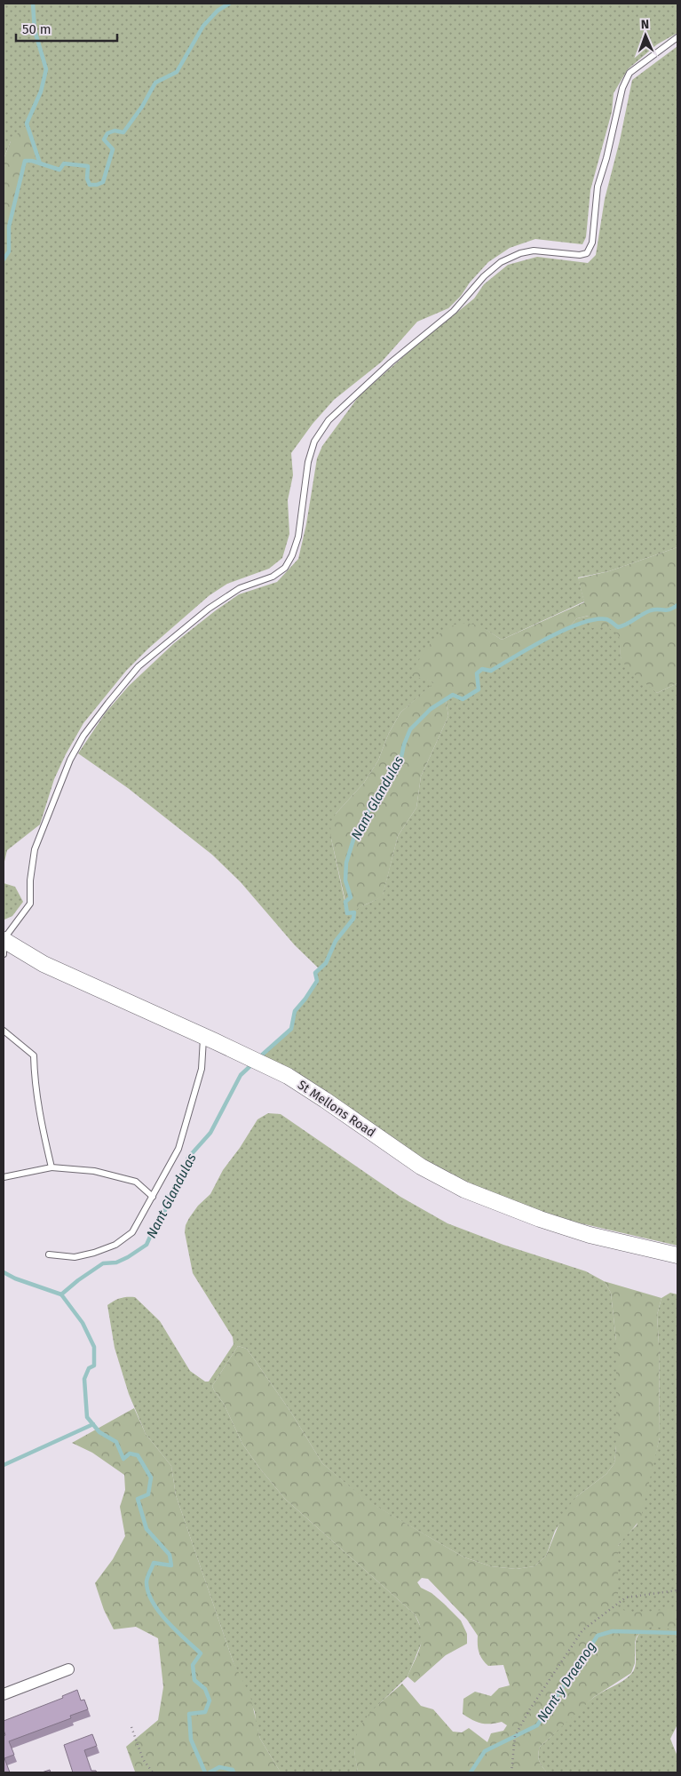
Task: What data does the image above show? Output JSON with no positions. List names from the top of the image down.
{
  "streets": {
    "main road": ["St Mellons Road"]
  },
  "water": ["Nant Glandulas", "Nant y Draenog"],
  "scale_bar": "50 m",
  "north": "top"
}
